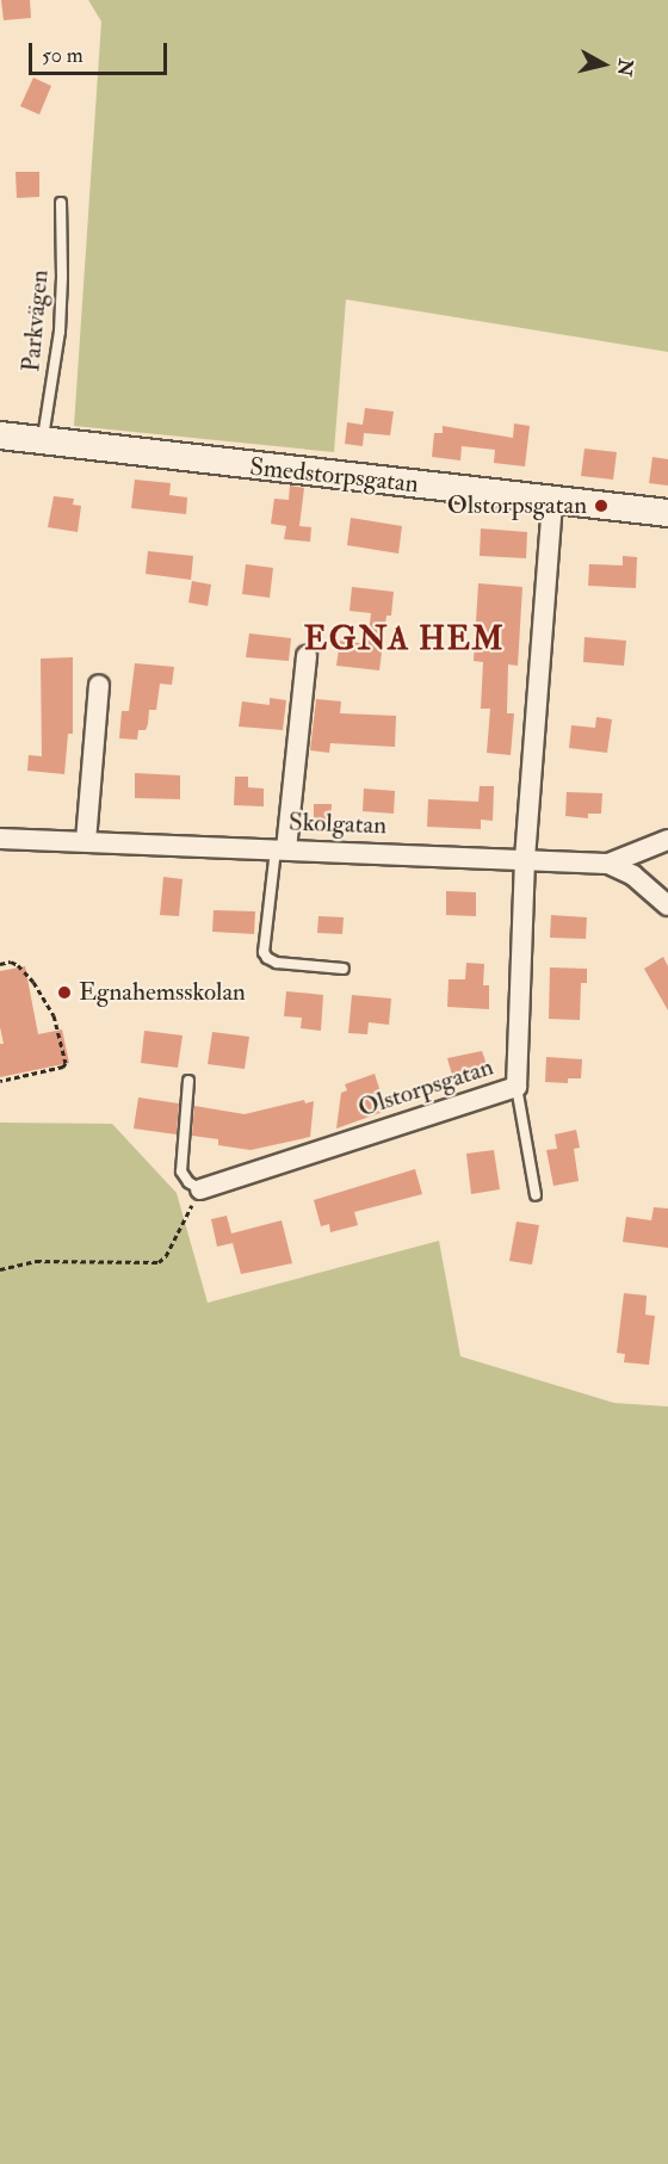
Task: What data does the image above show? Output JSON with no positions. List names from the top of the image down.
{
  "streets": {
    "street": ["Smedstorpsgatan", "Skolgatan", "Olstorpsgatan"],
    "lane": ["Parkvägen"]
  },
  "crossings": [
    ["Parkvägen", "Smedstorpsgatan"],
    ["Smedstorpsgatan", "Olstorpsgatan"],
    ["Skolgatan", "Olstorpsgatan"]
  ],
  "districts": ["EGNA HEM"],
  "places": ["Olstorpsgatan", "Egnahemsskolan"],
  "scale_bar": "50 m",
  "north": "right"
}
